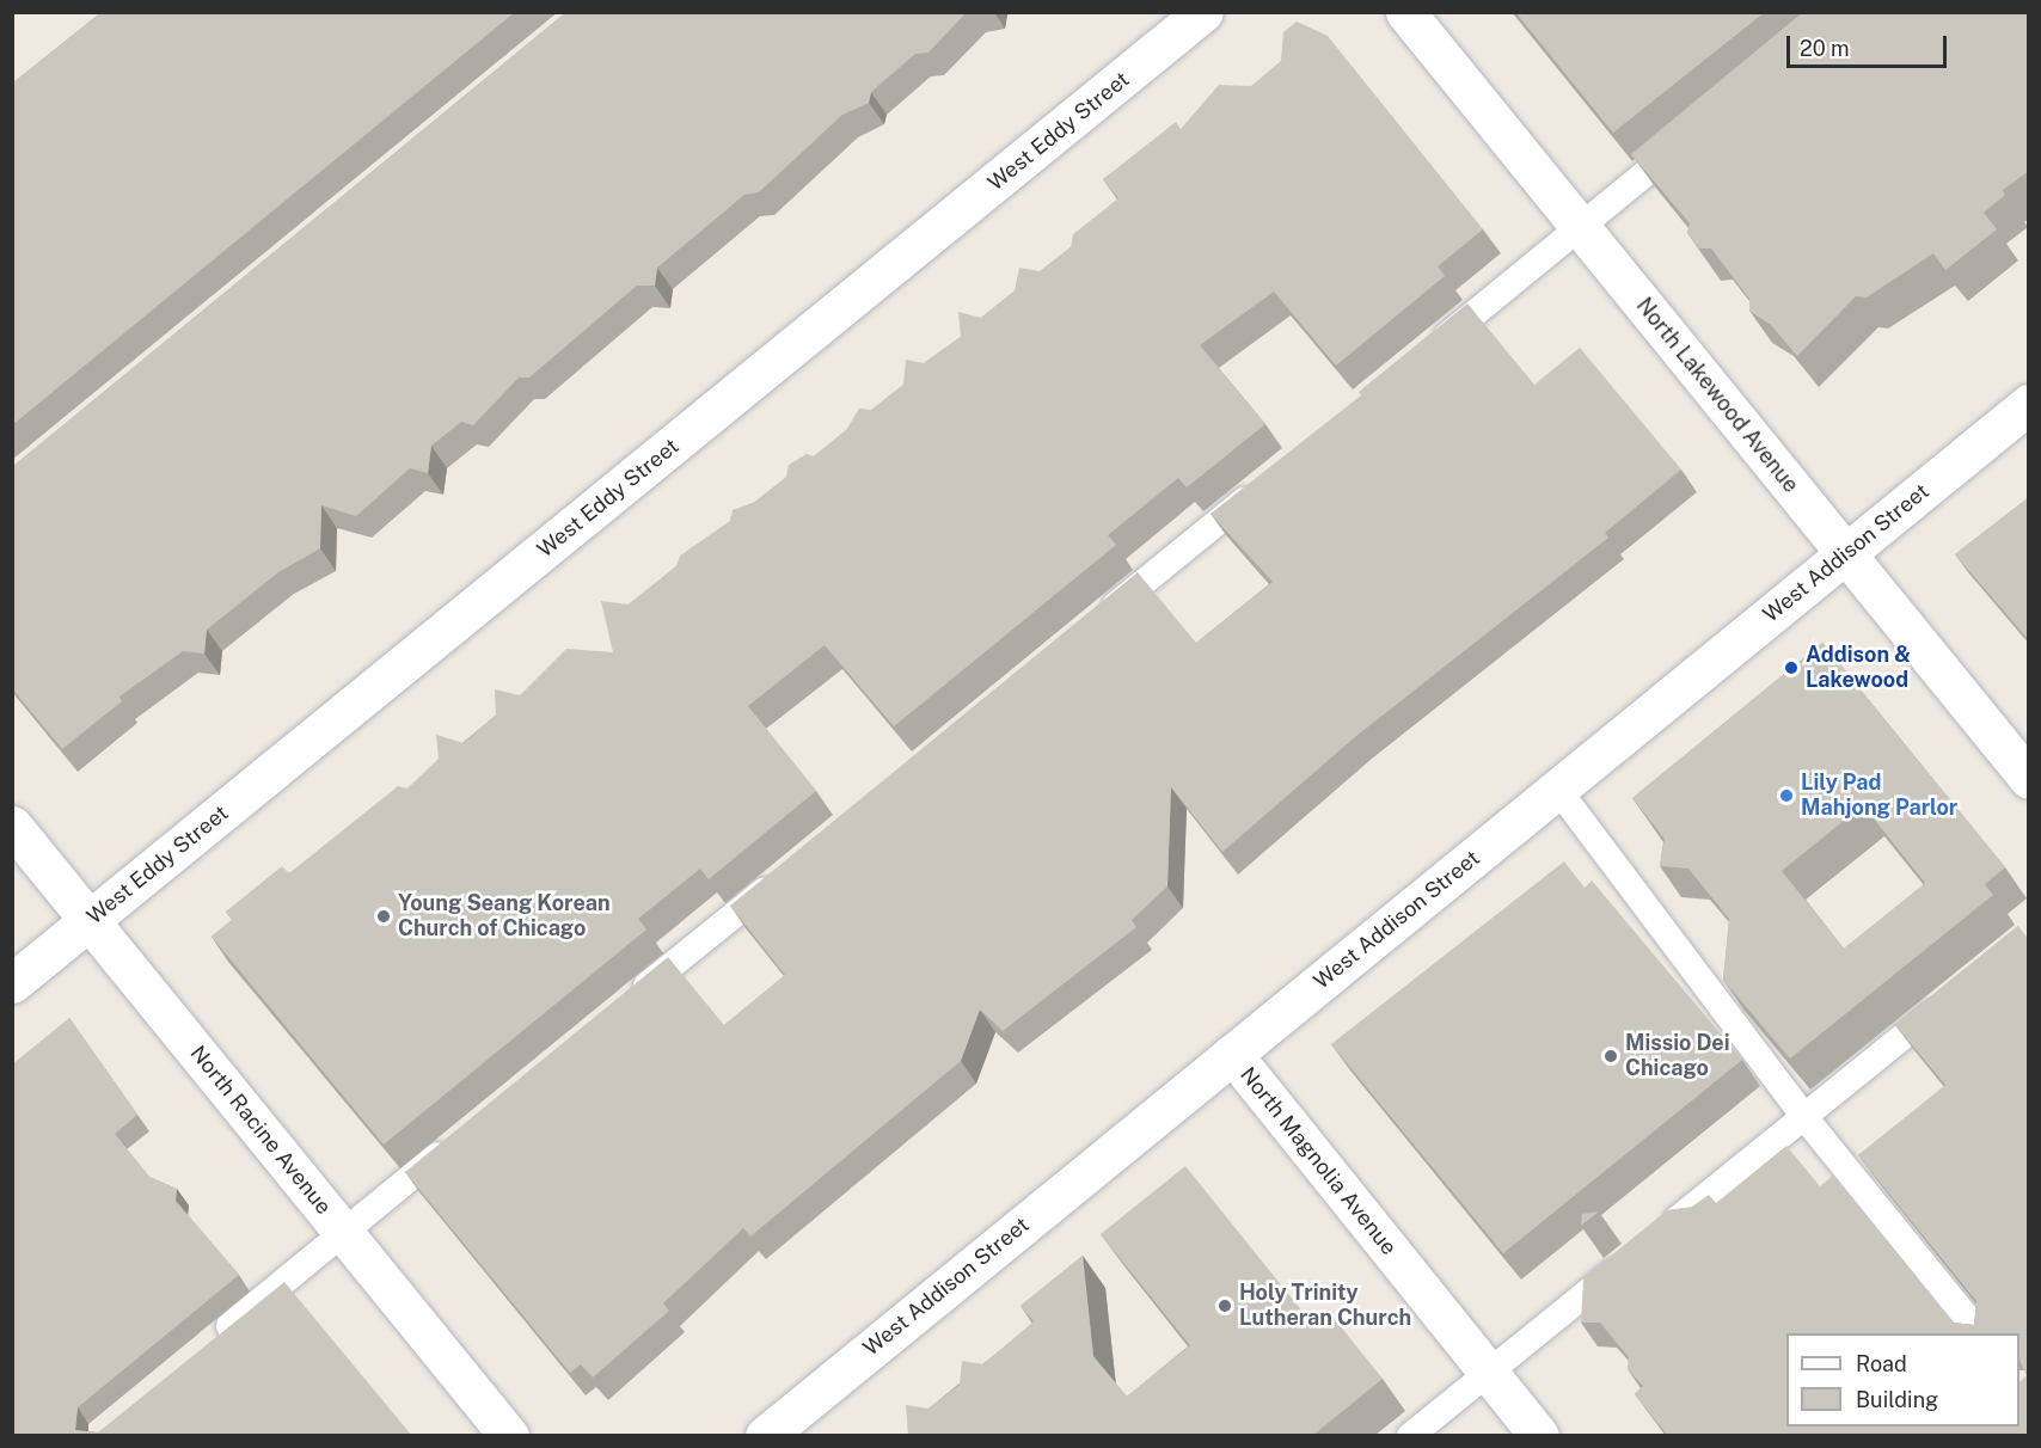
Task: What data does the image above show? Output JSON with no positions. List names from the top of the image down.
{
  "streets": {
    "street": [
      "West Eddy Street",
      "North Lakewood Avenue",
      "West Addison Street",
      "North Racine Avenue",
      "North Magnolia Avenue"
    ]
  },
  "crossings": [
    ["West Eddy Street", "North Racine Avenue"],
    ["North Lakewood Avenue", "West Addison Street"],
    ["West Addison Street", "North Magnolia Avenue"]
  ],
  "places": [
    "Addison & Lakewood",
    "Lily Pad Mahjong Parlor",
    "Young Seang Korean Church of Chicago",
    "Missio Dei Chicago",
    "Holy Trinity Lutheran Church"
  ],
  "legend": ["Road", "Building"],
  "scale_bar": "20 m"
}
